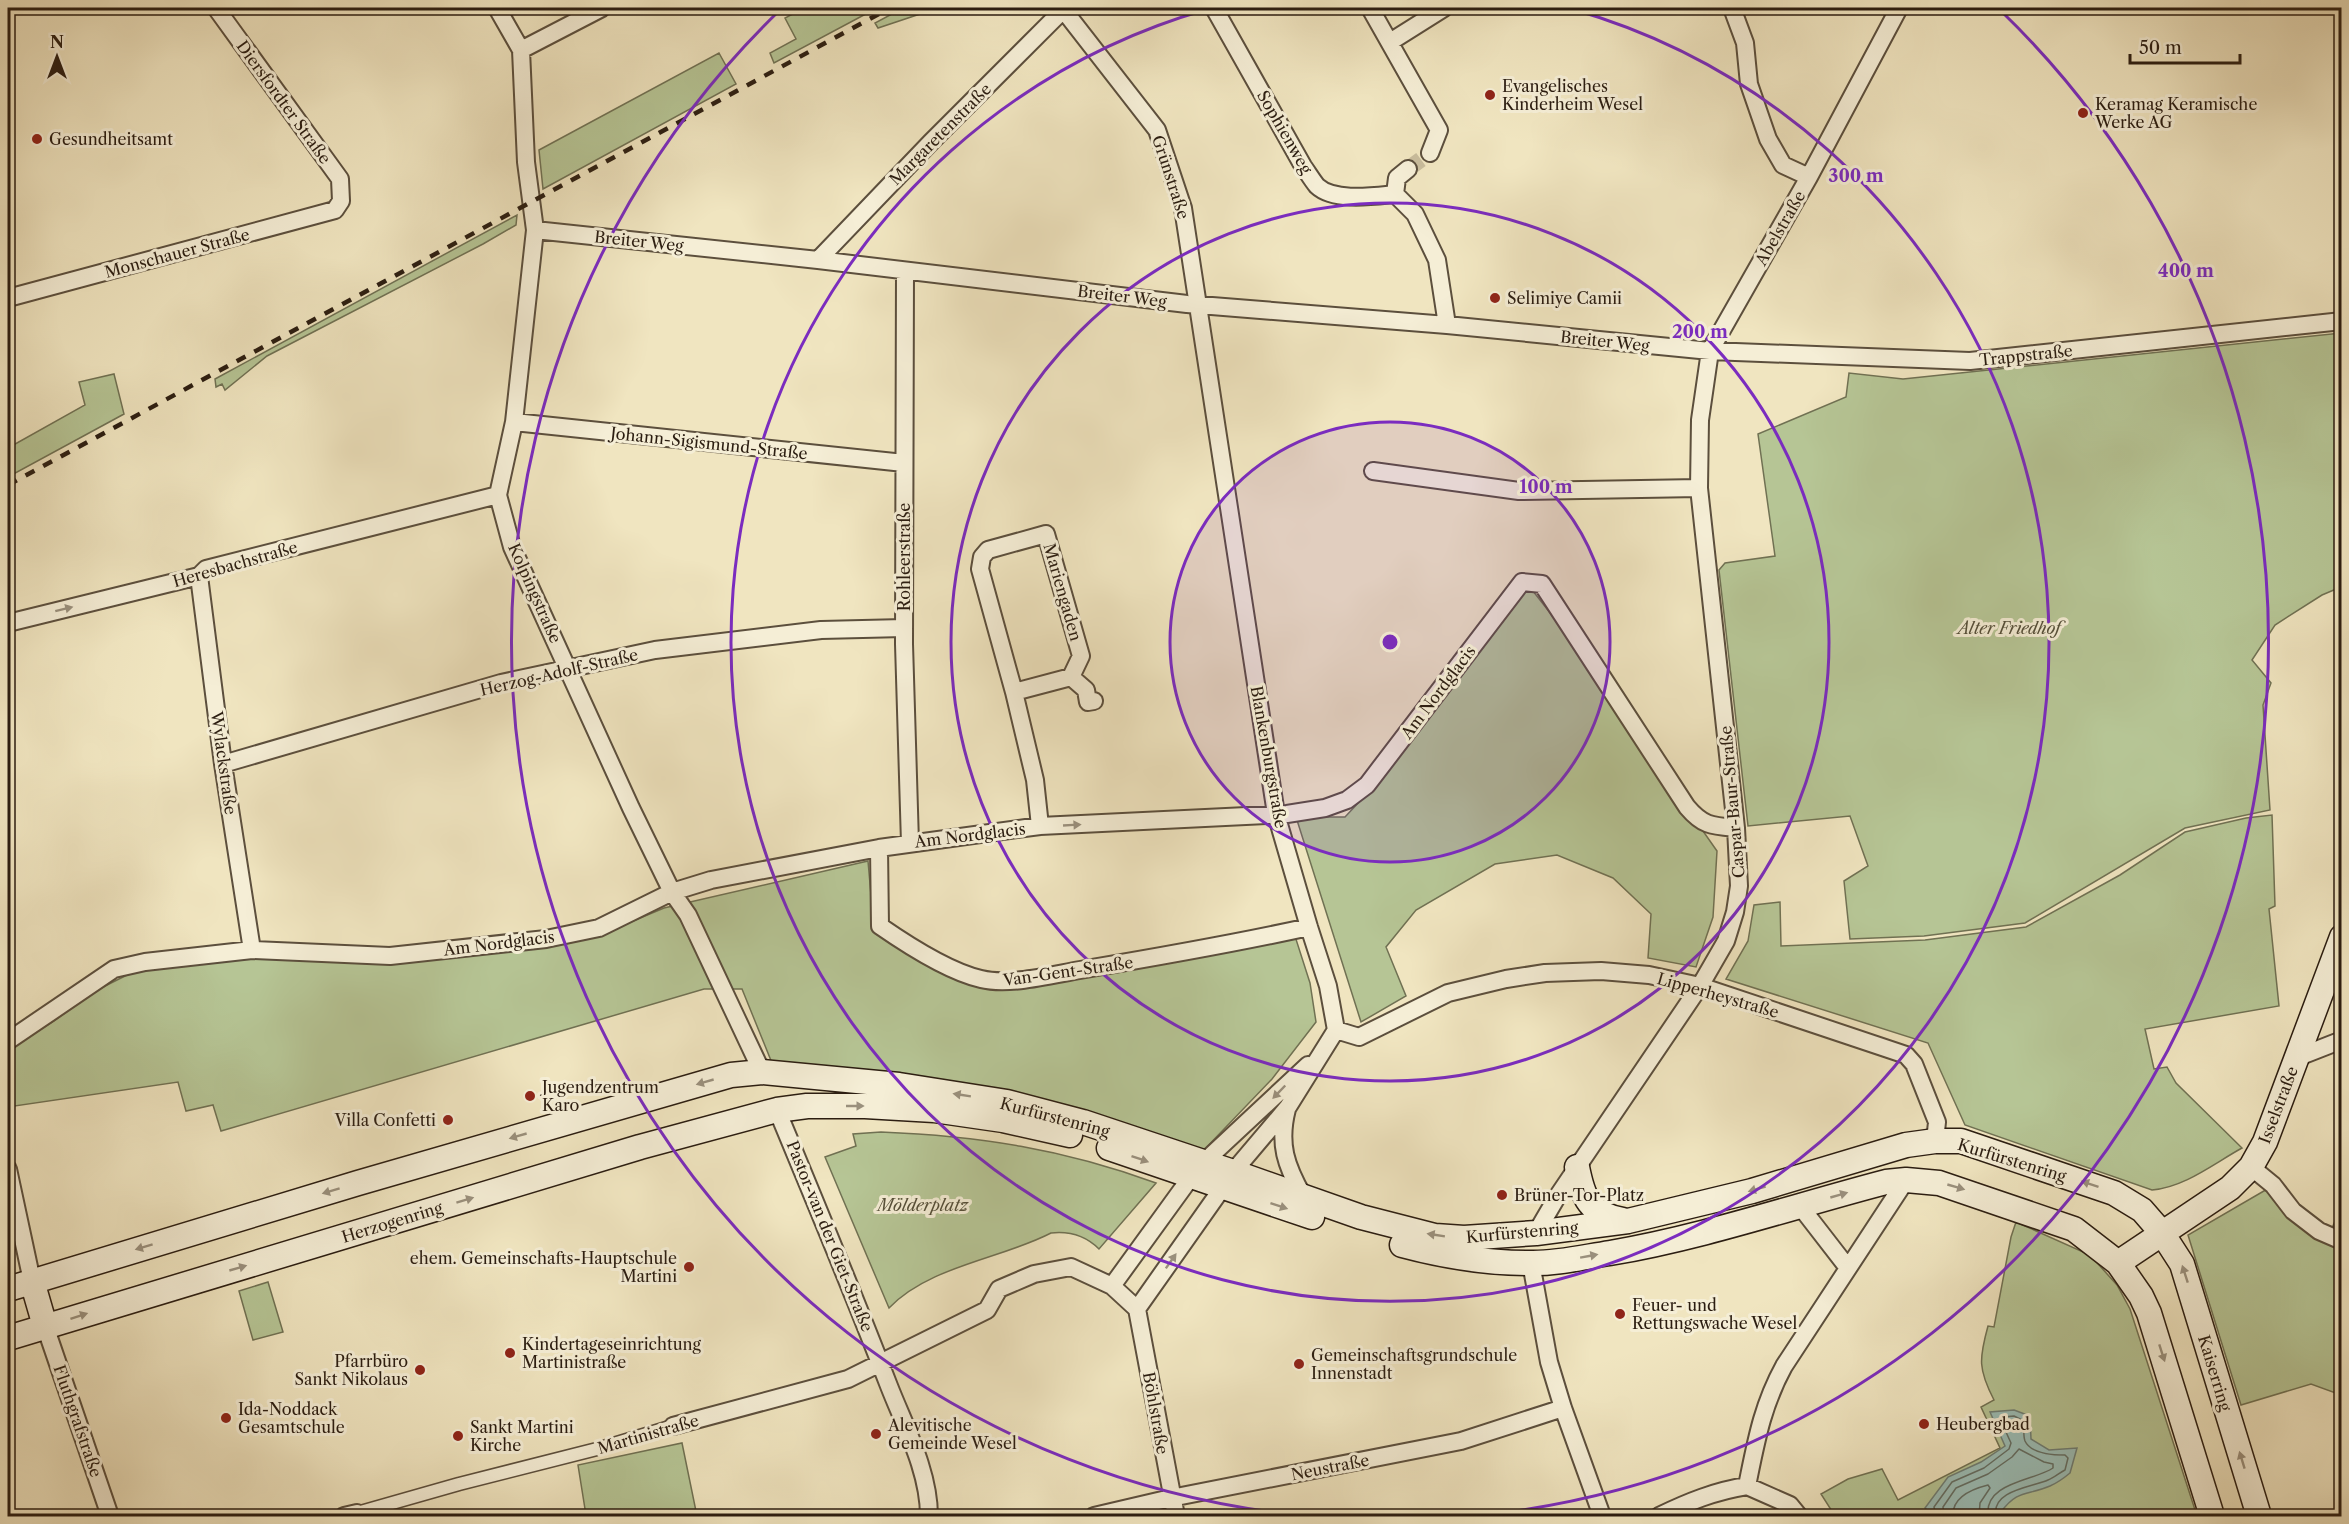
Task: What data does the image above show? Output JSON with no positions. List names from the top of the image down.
{
  "streets": {
    "main road": [
      "Isselstraße",
      "Kurfürstenring",
      "Herzogenring",
      "Kaiserring"
    ],
    "street": [
      "Diersfordter Straße",
      "Sophienweg",
      "Margaretenstraße",
      "Grünstraße",
      "Abelstraße",
      "Breiter Weg",
      "Monschauer Straße",
      "Trappstraße",
      "Johann-Sigismund-Straße",
      "Rohleerstraße",
      "Heresbachstraße",
      "Mariengaden",
      "Kolpingstraße",
      "Herzog-Adolf-Straße",
      "Am Nordglacis",
      "Blankenburgstraße",
      "Wylackstraße",
      "Caspar-Baur-Straße",
      "Van-Gent-Straße",
      "Lipperheystraße",
      "Pastor-van der Giet-Straße",
      "Böhlstraße",
      "Fluthgrafstraße",
      "Martinistraße",
      "Neustraße"
    ]
  },
  "crossings": [
    ["Diersfordter Straße", "Monschauer Straße"],
    ["Margaretenstraße", "Grünstraße"],
    ["Margaretenstraße", "Breiter Weg"],
    ["Grünstraße", "Breiter Weg"],
    ["Grünstraße", "Blankenburgstraße"],
    ["Abelstraße", "Breiter Weg"],
    ["Abelstraße", "Trappstraße"],
    ["Abelstraße", "Caspar-Baur-Straße"],
    ["Breiter Weg", "Trappstraße"],
    ["Breiter Weg", "Rohleerstraße"],
    ["Breiter Weg", "Kolpingstraße"],
    ["Breiter Weg", "Blankenburgstraße"],
    ["Breiter Weg", "Caspar-Baur-Straße"],
    ["Trappstraße", "Caspar-Baur-Straße"],
    ["Johann-Sigismund-Straße", "Rohleerstraße"],
    ["Johann-Sigismund-Straße", "Kolpingstraße"],
    ["Rohleerstraße", "Herzog-Adolf-Straße"],
    ["Rohleerstraße", "Am Nordglacis"],
    ["Heresbachstraße", "Kolpingstraße"],
    ["Heresbachstraße", "Wylackstraße"],
    ["Mariengaden", "Am Nordglacis"],
    ["Kolpingstraße", "Herzog-Adolf-Straße"],
    ["Kolpingstraße", "Am Nordglacis"],
    ["Kolpingstraße", "Kurfürstenring"],
    ["Herzog-Adolf-Straße", "Wylackstraße"],
    ["Am Nordglacis", "Blankenburgstraße"],
    ["Am Nordglacis", "Wylackstraße"],
    ["Am Nordglacis", "Caspar-Baur-Straße"],
    ["Am Nordglacis", "Van-Gent-Straße"],
    ["Blankenburgstraße", "Van-Gent-Straße"],
    ["Blankenburgstraße", "Lipperheystraße"],
    ["Caspar-Baur-Straße", "Lipperheystraße"],
    ["Caspar-Baur-Straße", "Kurfürstenring"],
    ["Lipperheystraße", "Kurfürstenring"],
    ["Isselstraße", "Kurfürstenring"],
    ["Isselstraße", "Kaiserring"],
    ["Kurfürstenring", "Herzogenring"],
    ["Kurfürstenring", "Pastor-van der Giet-Straße"],
    ["Kurfürstenring", "Kaiserring"],
    ["Herzogenring", "Pastor-van der Giet-Straße"],
    ["Herzogenring", "Fluthgrafstraße"],
    ["Pastor-van der Giet-Straße", "Martinistraße"],
    ["Böhlstraße", "Neustraße"]
  ],
  "one_way": ["Heresbachstraße"],
  "parks": ["Alter Friedhof", "Mölderplatz"],
  "places": [
    "Evangelisches Kinderheim Wesel",
    "Keramag Keramische Werke AG",
    "Gesundheitsamt",
    "Selimiye Camii",
    "Jugendzentrum Karo",
    "Villa Confetti",
    "Brüner-Tor-Platz",
    "ehem. Gemeinschafts-Hauptschule Martini",
    "Feuer- und Rettungswache Wesel",
    "Kindertageseinrichtung Martinistraße",
    "Gemeinschaftsgrundschule Innenstadt",
    "Pfarrbüro Sankt Nikolaus",
    "Ida-Noddack Gesamtschule",
    "Heubergbad",
    "Alevitische Gemeinde Wesel",
    "Sankt Martini Kirche"
  ],
  "scale_bar": "50 m",
  "north": "top",
  "rings": [
    "300 m",
    "400 m",
    "200 m",
    "100 m"
  ]
}
